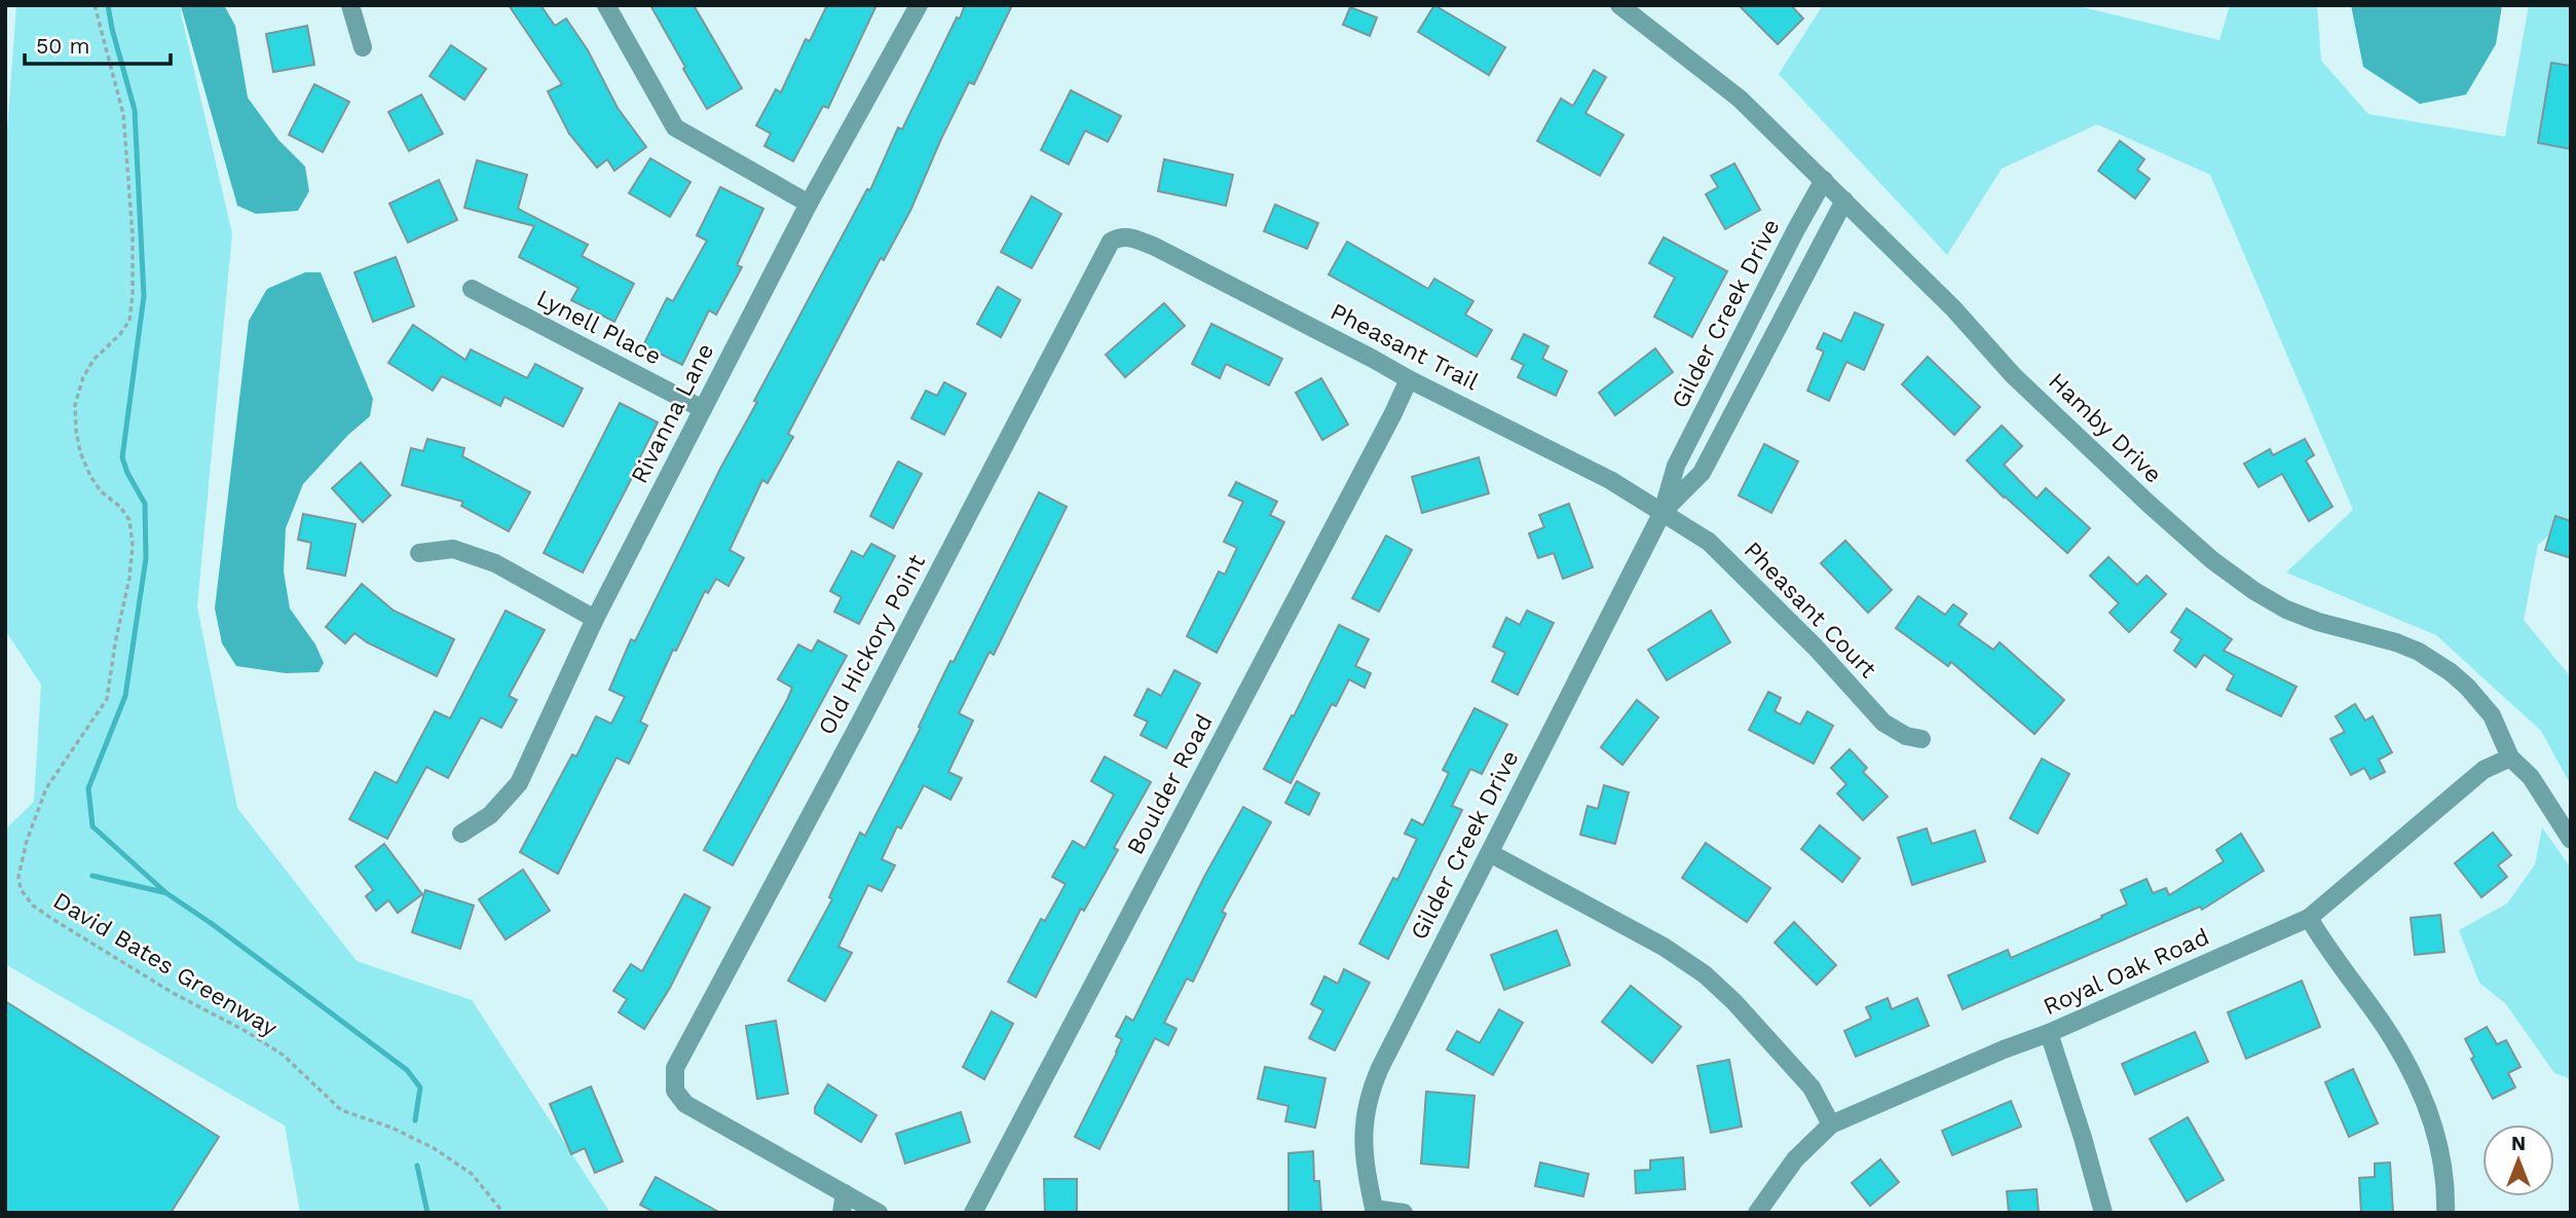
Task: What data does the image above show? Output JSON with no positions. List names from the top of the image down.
{
  "streets": {
    "street": [
      "Gilder Creek Drive",
      "Lynell Place",
      "Pheasant Trail",
      "Rivanna Lane",
      "Hamby Drive",
      "Pheasant Court",
      "Old Hickory Point",
      "Boulder Road",
      "Royal Oak Road"
    ],
    "path": ["David Bates Greenway"]
  },
  "crossings": [
    ["Gilder Creek Drive", "Pheasant Trail"],
    ["Gilder Creek Drive", "Hamby Drive"],
    ["Gilder Creek Drive", "Pheasant Court"],
    ["Lynell Place", "Rivanna Lane"],
    ["Pheasant Trail", "Pheasant Court"],
    ["Pheasant Trail", "Old Hickory Point"],
    ["Pheasant Trail", "Boulder Road"],
    ["Hamby Drive", "Royal Oak Road"]
  ],
  "scale_bar": "50 m",
  "north": "top"
}
